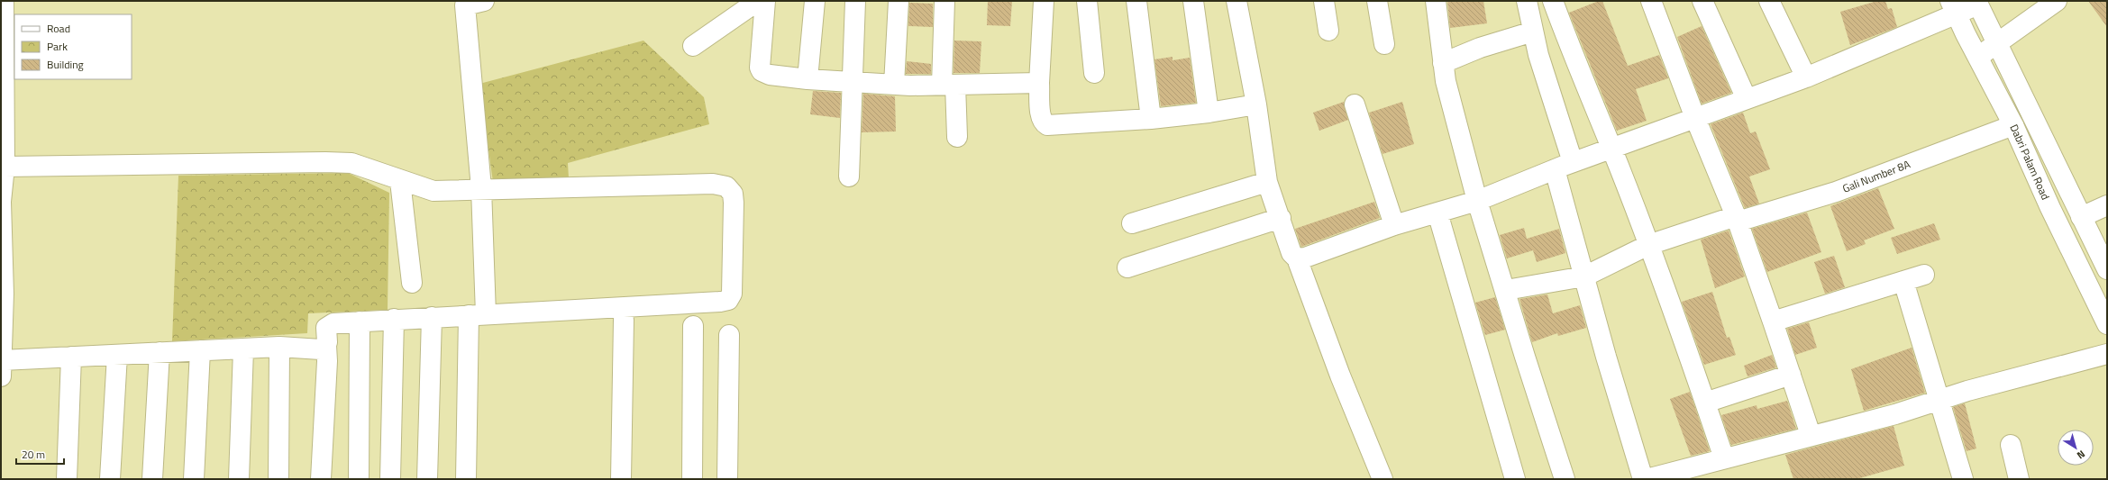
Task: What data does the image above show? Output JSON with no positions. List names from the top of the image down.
{
  "streets": {
    "street": ["Dabri Palam Road", "Gali Number 8A"]
  },
  "crossings": [
    ["Dabri Palam Road", "Gali Number 8A"]
  ],
  "legend": ["Road", "Park", "Building"],
  "scale_bar": "20 m",
  "north": "bottom right"
}
